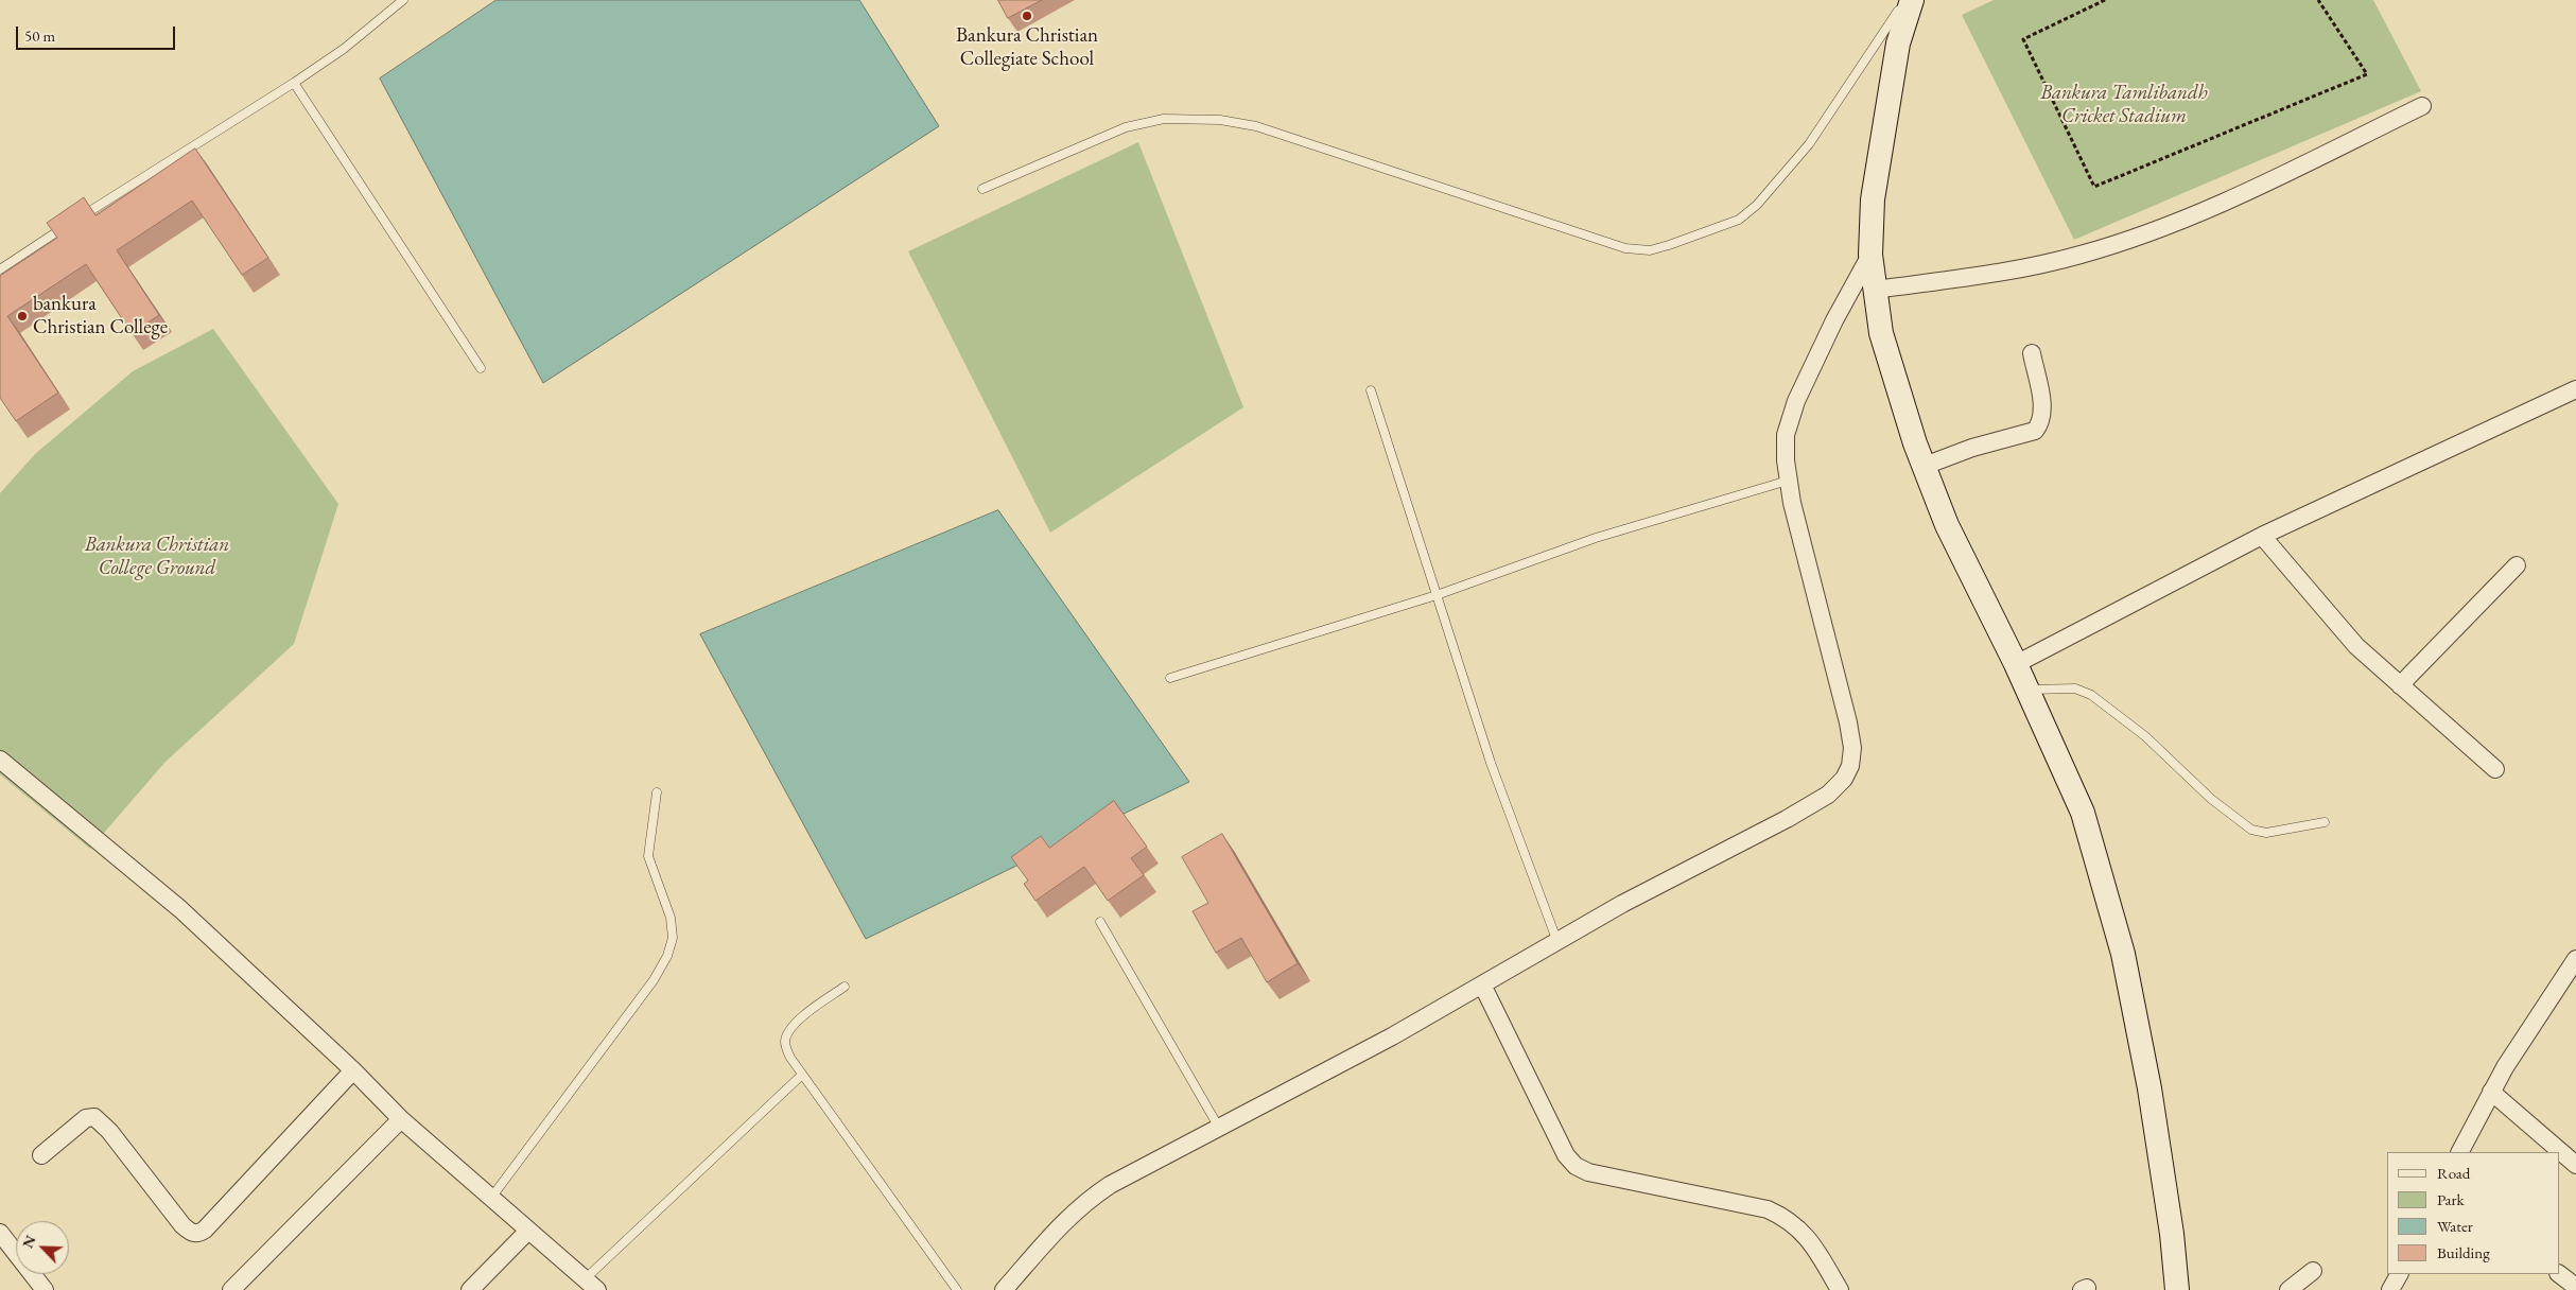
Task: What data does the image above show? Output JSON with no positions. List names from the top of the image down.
{
  "parks": ["Bankura Tamlibandh Cricket Stadium", "Bankura Christian College Ground"],
  "places": ["Bankura Christian Collegiate School", "bankura Christian College"],
  "legend": [
    "Road",
    "Park",
    "Water",
    "Building"
  ],
  "scale_bar": "50 m",
  "north": "top left"
}
